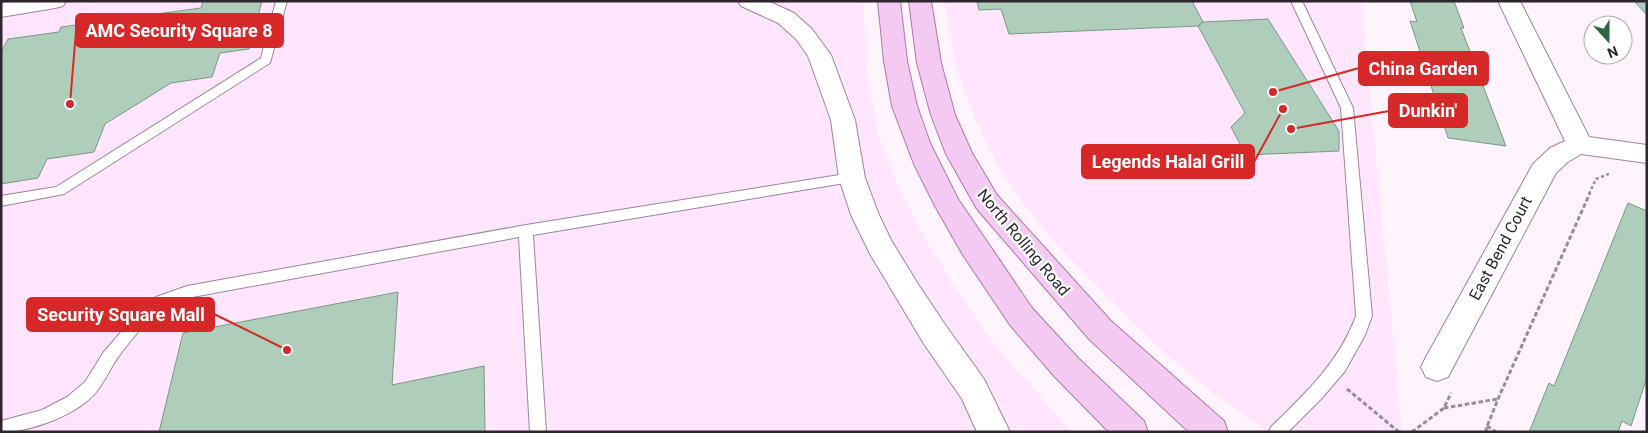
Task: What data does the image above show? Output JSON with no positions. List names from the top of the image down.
{
  "streets": {
    "main road": ["North Rolling Road"],
    "street": ["East Bend Court"]
  },
  "places": [
    "China Garden",
    "AMC Security Square 8",
    "Legends Halal Grill",
    "Dunkin'",
    "Security Square Mall"
  ],
  "north": "bottom"
}
